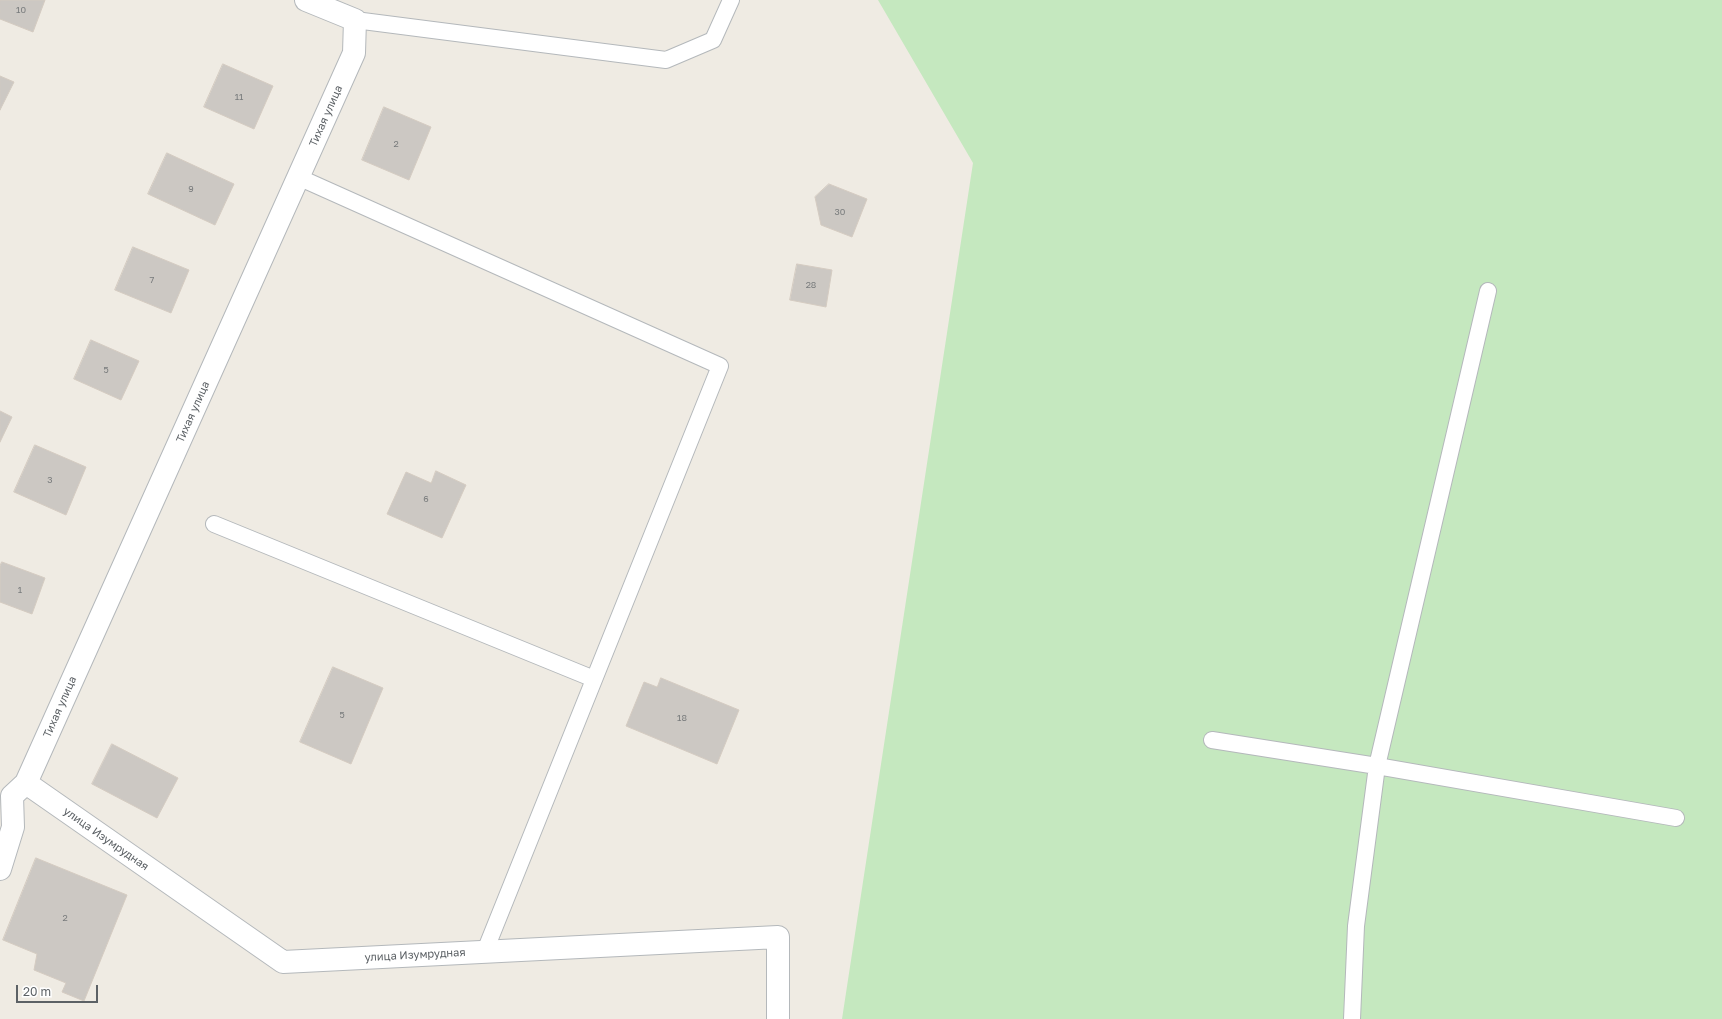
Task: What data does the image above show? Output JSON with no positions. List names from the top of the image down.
{
  "streets": {
    "street": ["Тихая улица", "улица Изумрудная"]
  },
  "crossings": [
    ["Тихая улица", "улица Изумрудная"]
  ],
  "house_numbers": [
    "10",
    "11",
    "2",
    "9",
    "30",
    "7",
    "28",
    "5",
    "3",
    "6",
    "1",
    "5",
    "18",
    "2"
  ],
  "scale_bar": "20 m"
}
